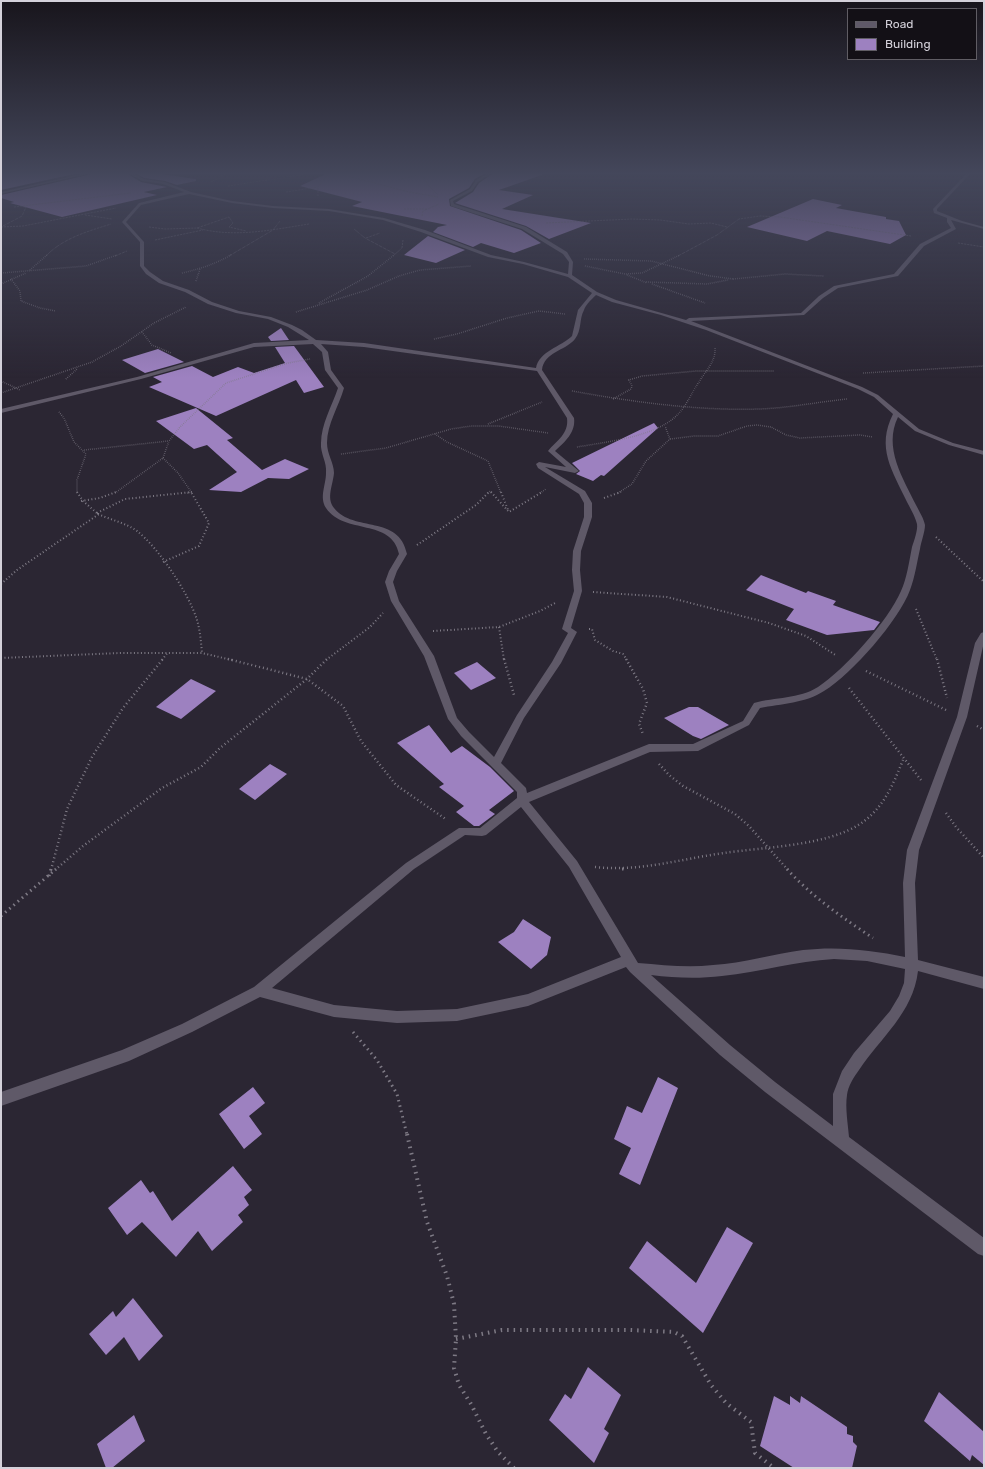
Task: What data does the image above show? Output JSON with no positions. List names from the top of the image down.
{
  "legend": ["Road", "Building"]
}
